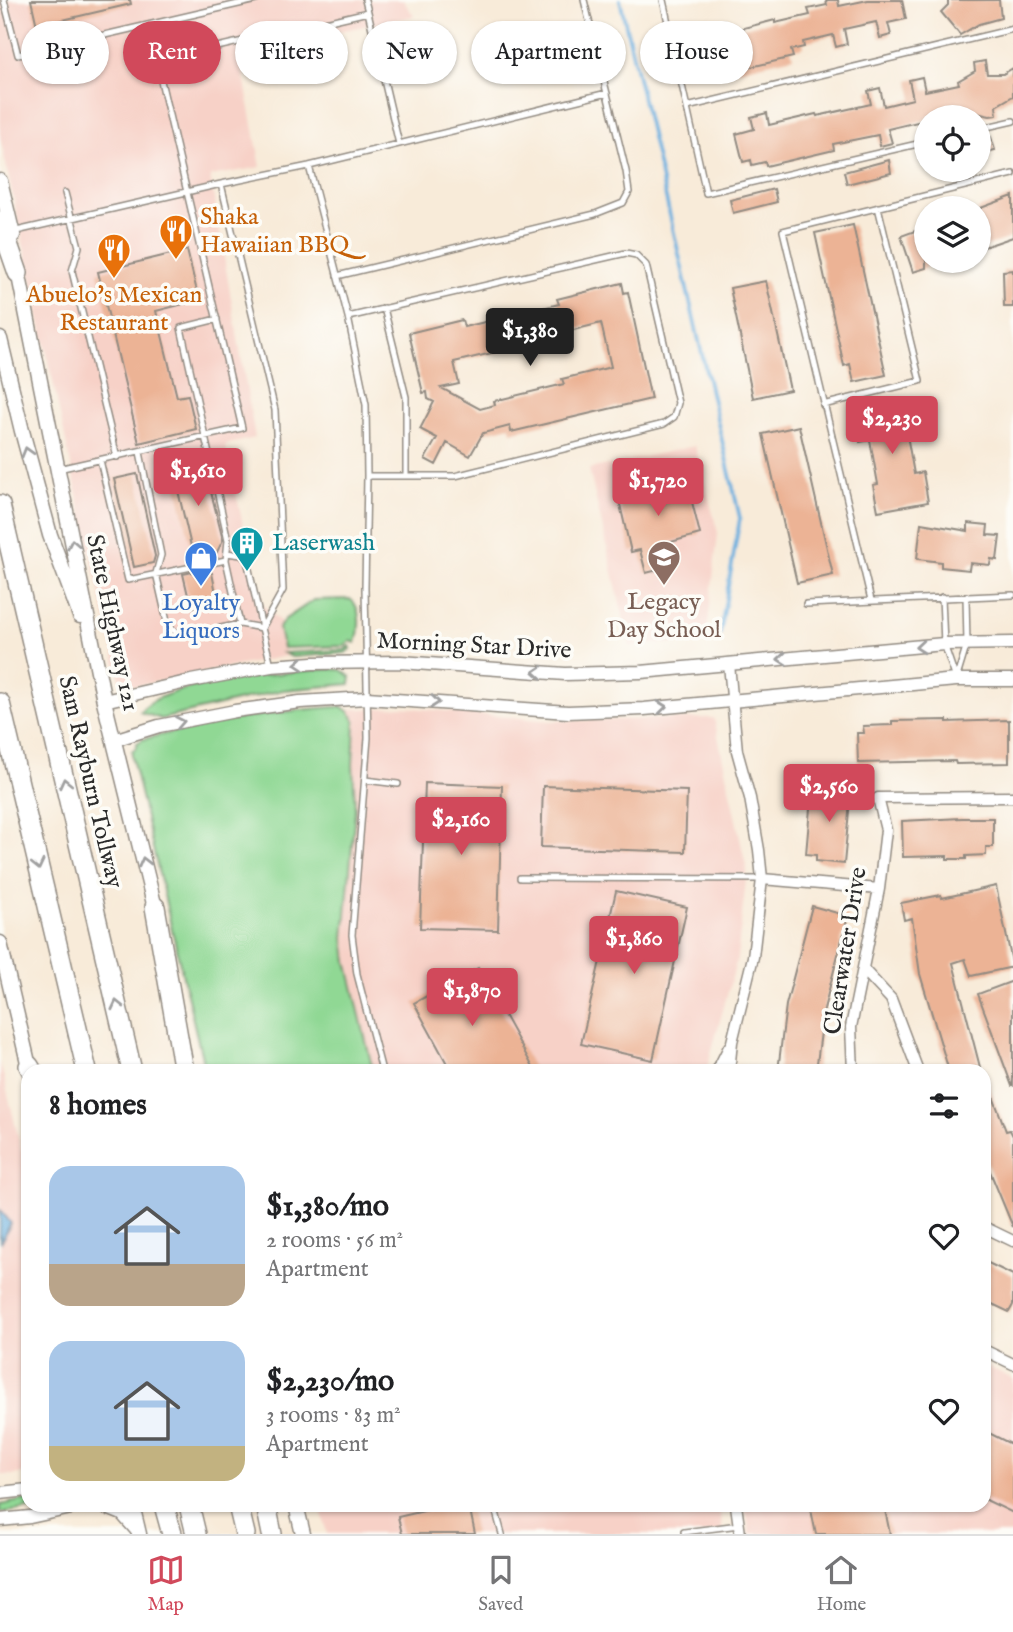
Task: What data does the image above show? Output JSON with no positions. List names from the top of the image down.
{
  "streets": {
    "highway": ["Sam Rayburn Tollway"],
    "main road": ["State Highway 121"],
    "street": ["Morning Star Drive", "Clearwater Drive"]
  },
  "crossings": [
    ["State Highway 121", "Morning Star Drive"]
  ],
  "places": {
    "restaurant": ["Shaka Hawaiian BBQ", "Abuelo's Mexican Restaurant"],
    "building": ["Laserwash"],
    "school or university": ["Legacy Day School"],
    "shop": ["Loyalty Liquors"]
  },
  "page": {
    "chip": [
      "Buy",
      "Rent",
      "Filters",
      "New",
      "Apartment",
      "House"
    ],
    "price": [
      "$1,380",
      "$2,230",
      "$1,610",
      "$1,720",
      "$2,560",
      "$2,160",
      "$1,860",
      "$1,870"
    ],
    "heading": "8 homes",
    "list": [
      {
        "name": "$1,380/mo",
        "note": "2 rooms · 56 m² · Apartment"
      },
      {
        "name": "$2,230/mo",
        "note": "3 rooms · 83 m² · Apartment"
      }
    ],
    "tabs": ["Map", "Saved", "Home"]
  }
}
